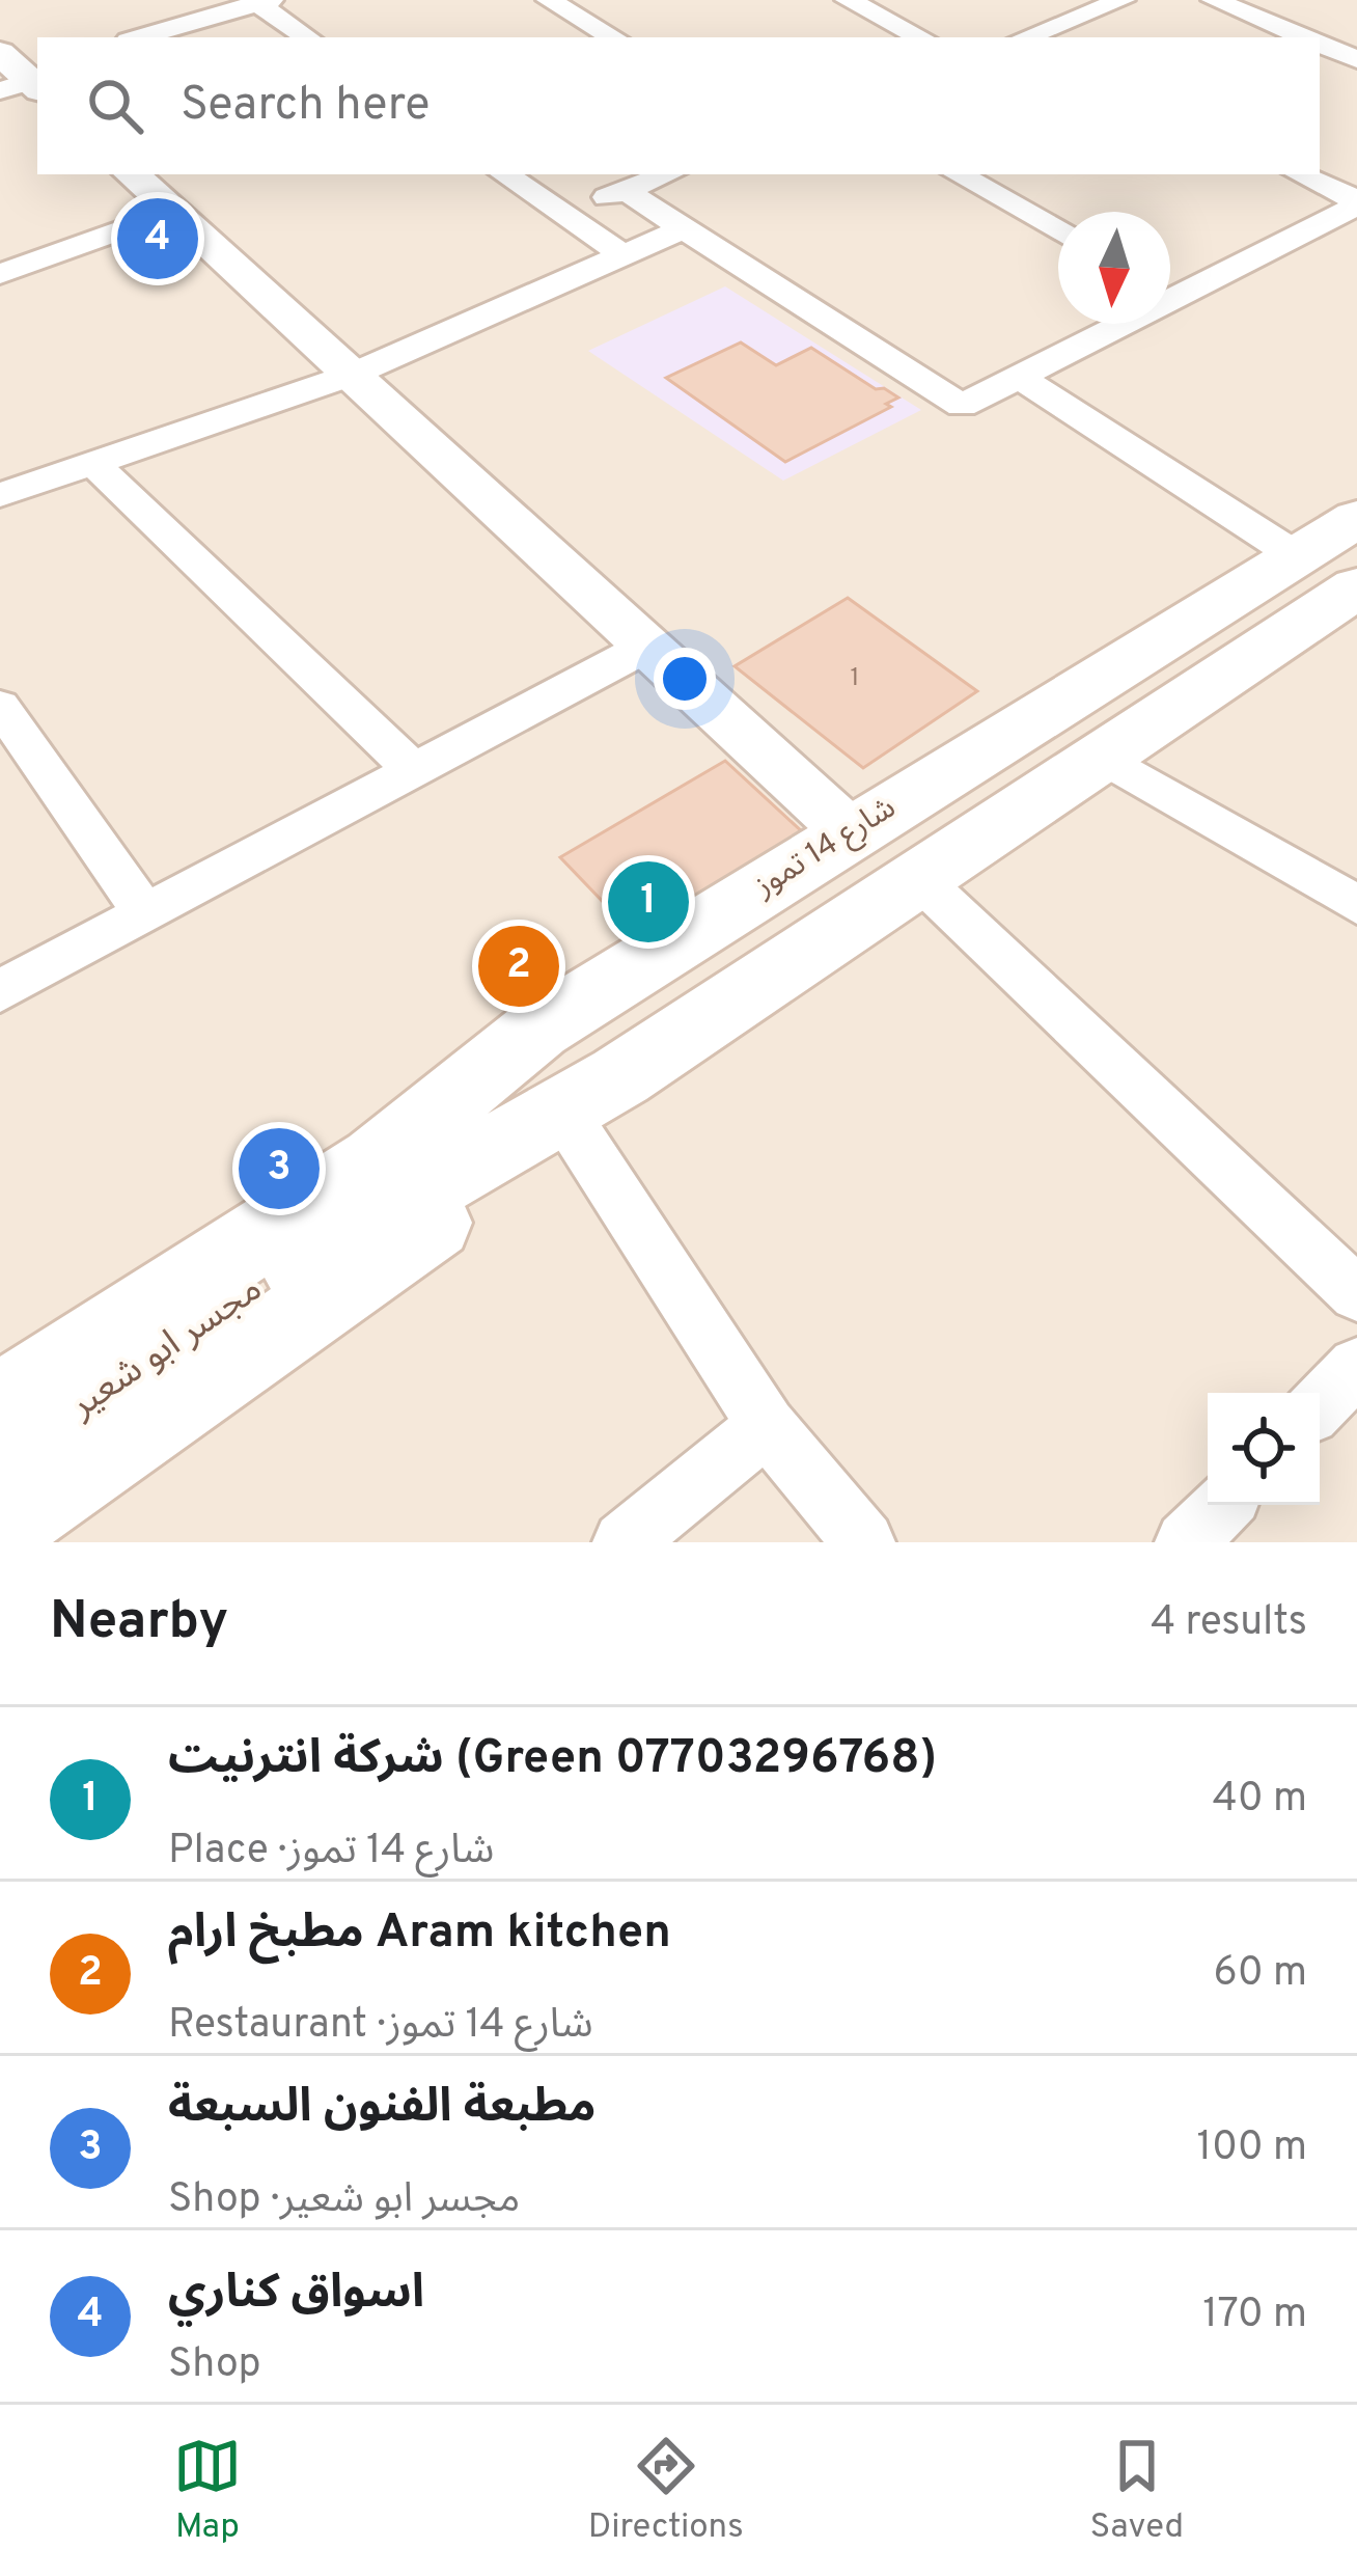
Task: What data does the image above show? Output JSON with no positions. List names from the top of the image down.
{
  "streets": {
    "main road": ["شارع 14 تموز", "مجسر ابو شعير"]
  },
  "crossings": [
    ["شارع 14 تموز", "مجسر ابو شعير"]
  ],
  "house_numbers": ["1"],
  "north": "bottom",
  "page": {
    "search": "Search here",
    "pins": [
      "4",
      "1",
      "2",
      "3"
    ],
    "heading": ["Nearby", "4 results"],
    "list": [
      {
        "mark": "1",
        "name": "شركة انترنيت (Green 07703296768)",
        "note": "Place · شارع 14 تموز",
        "value": "40 m"
      },
      {
        "mark": "2",
        "name": "مطبخ ارام Aram kitchen",
        "note": "Restaurant · شارع 14 تموز",
        "value": "60 m"
      },
      {
        "mark": "3",
        "name": "مطبعة الفنون السبعة",
        "note": "Shop · مجسر ابو شعير",
        "value": "100 m"
      },
      {
        "mark": "4",
        "name": "اسواق كناري",
        "note": "Shop",
        "value": "170 m"
      }
    ],
    "nav": ["Map", "Directions", "Saved"]
  }
}
